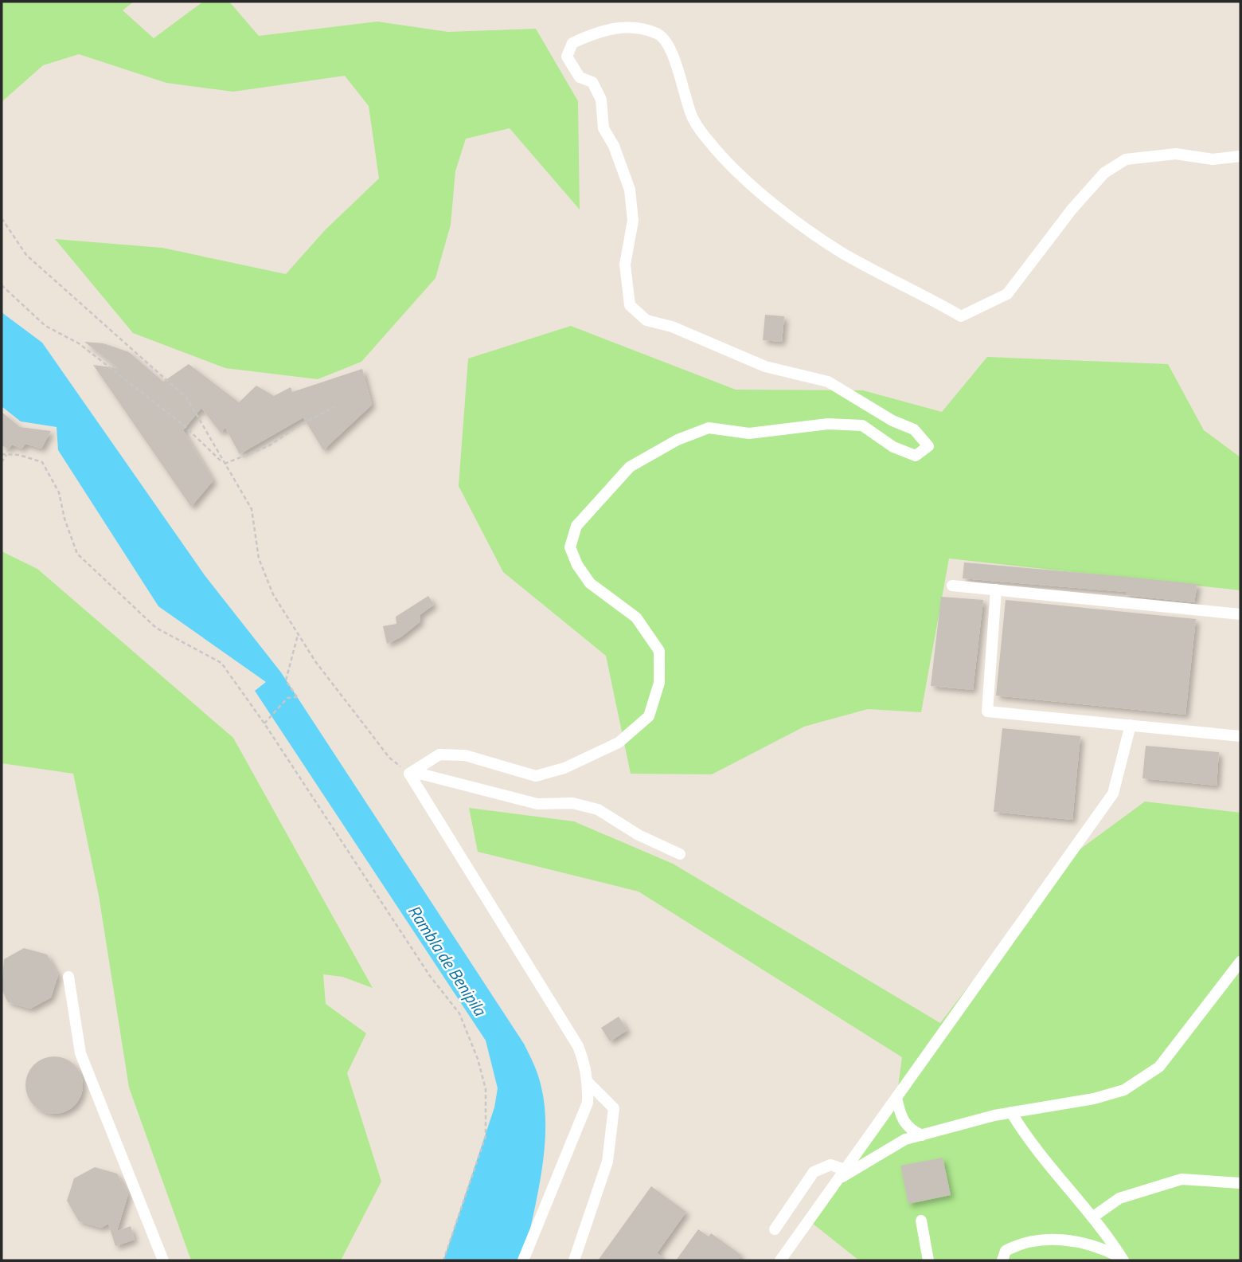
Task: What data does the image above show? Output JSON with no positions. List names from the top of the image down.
{
  "water": ["Rambla de Benipila"]
}
